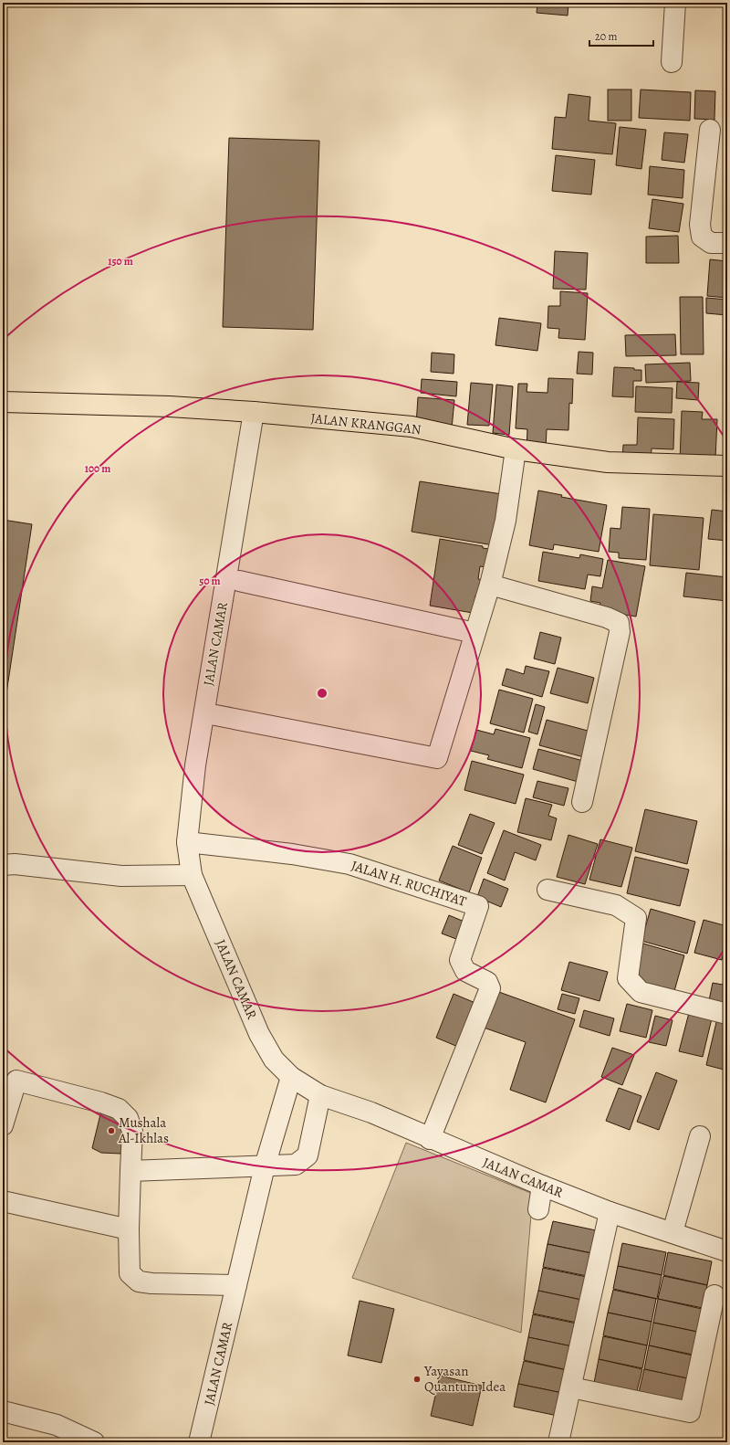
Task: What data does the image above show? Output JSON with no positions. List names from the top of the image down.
{
  "streets": {
    "main road": ["JALAN KRANGGAN"],
    "street": ["JALAN CAMAR", "JALAN H. RUCHIYAT"]
  },
  "crossings": [
    ["JALAN KRANGGAN", "JALAN CAMAR"],
    ["JALAN CAMAR", "JALAN H. RUCHIYAT"]
  ],
  "places": ["Mushala Al-Ikhlas", "Yayasan Quantum Idea"],
  "scale_bar": "20 m",
  "rings": ["150 m", "100 m", "50 m"]
}
